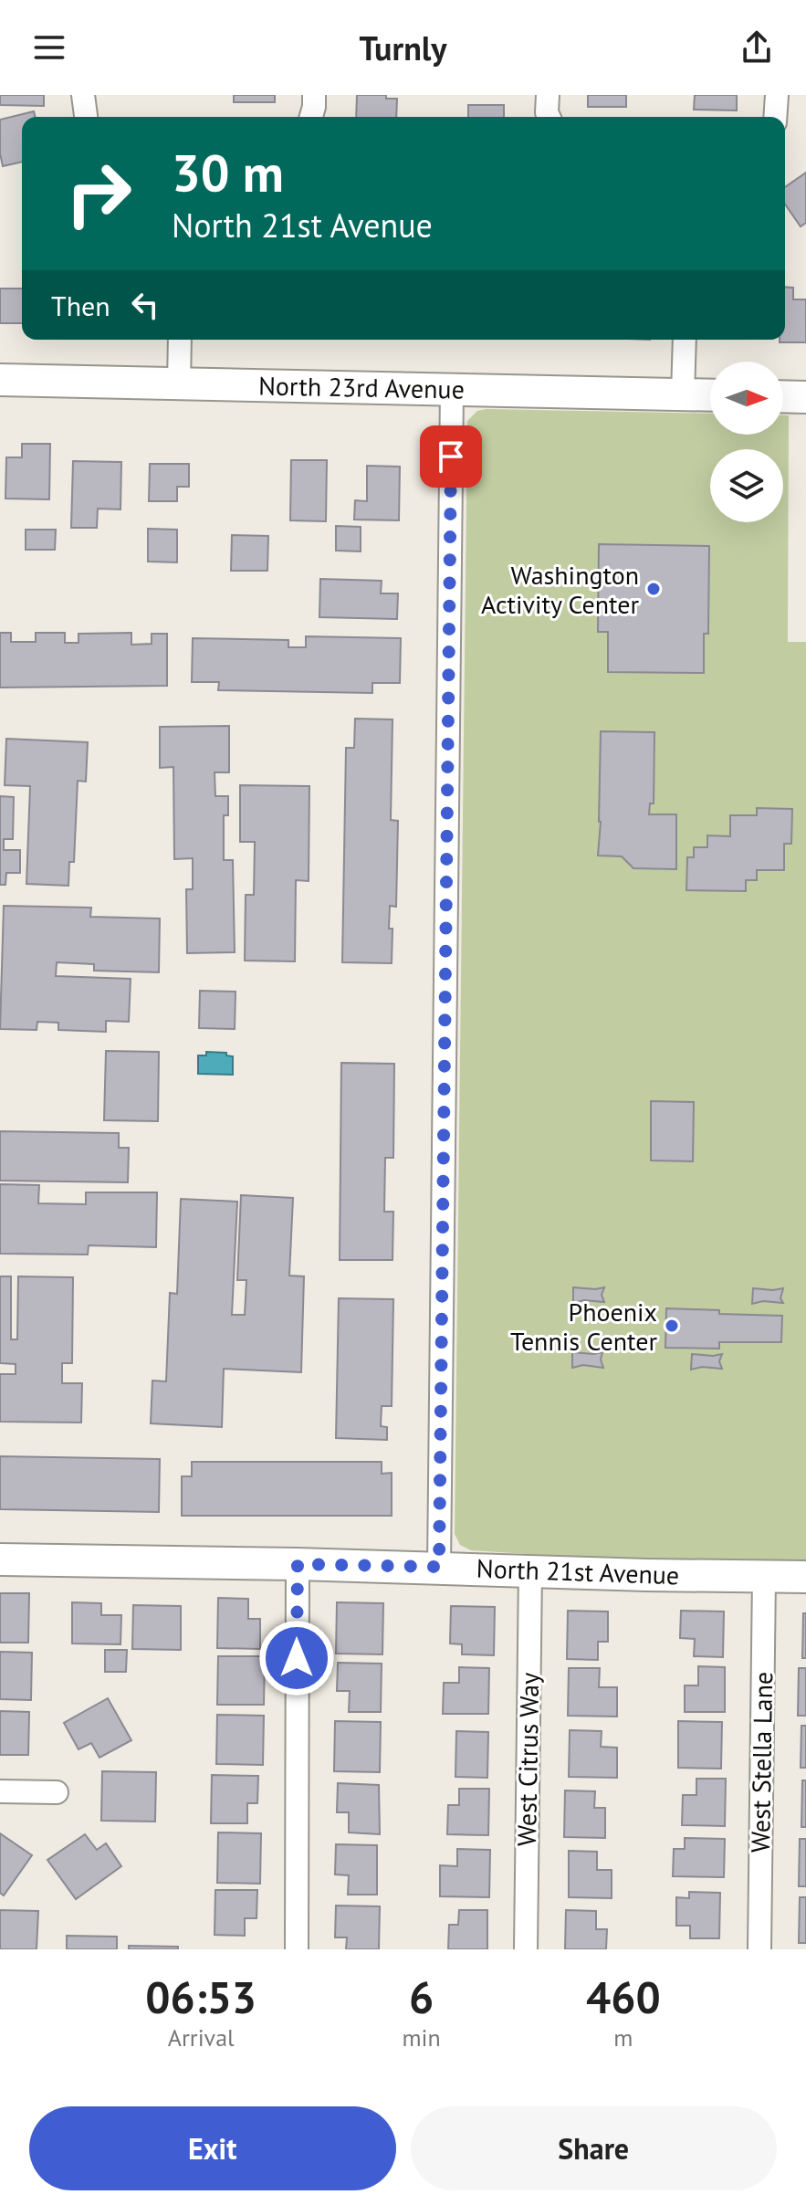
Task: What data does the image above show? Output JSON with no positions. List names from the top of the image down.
{
  "streets": {
    "street": [
      "North 23rd Avenue",
      "North 21st Avenue",
      "West Citrus Way",
      "West Stella Lane"
    ]
  },
  "crossings": [
    ["North 21st Avenue", "West Citrus Way"],
    ["North 21st Avenue", "West Stella Lane"]
  ],
  "places": ["Washington Activity Center", "Phoenix Tennis Center"],
  "north": "right",
  "page": {
    "header": "Turnly",
    "turn": ["30 m", "North 21st Avenue"],
    "then": "Then",
    "eta": [
      "06:53",
      "Arrival",
      "6",
      "min",
      "460",
      "m"
    ],
    "buttons": ["Exit", "Share"]
  }
}
